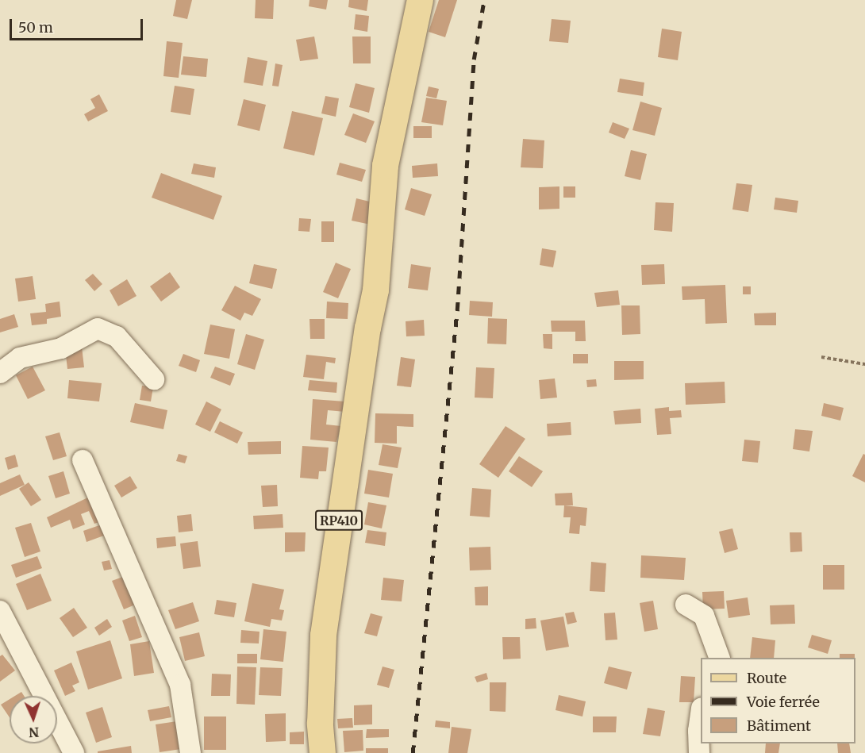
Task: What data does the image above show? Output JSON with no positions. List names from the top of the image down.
{
  "streets": {
    "main road": ["RP410"]
  },
  "legend": ["Route", "Voie ferrée", "Bâtiment"],
  "scale_bar": "50 m",
  "north": "bottom"
}
